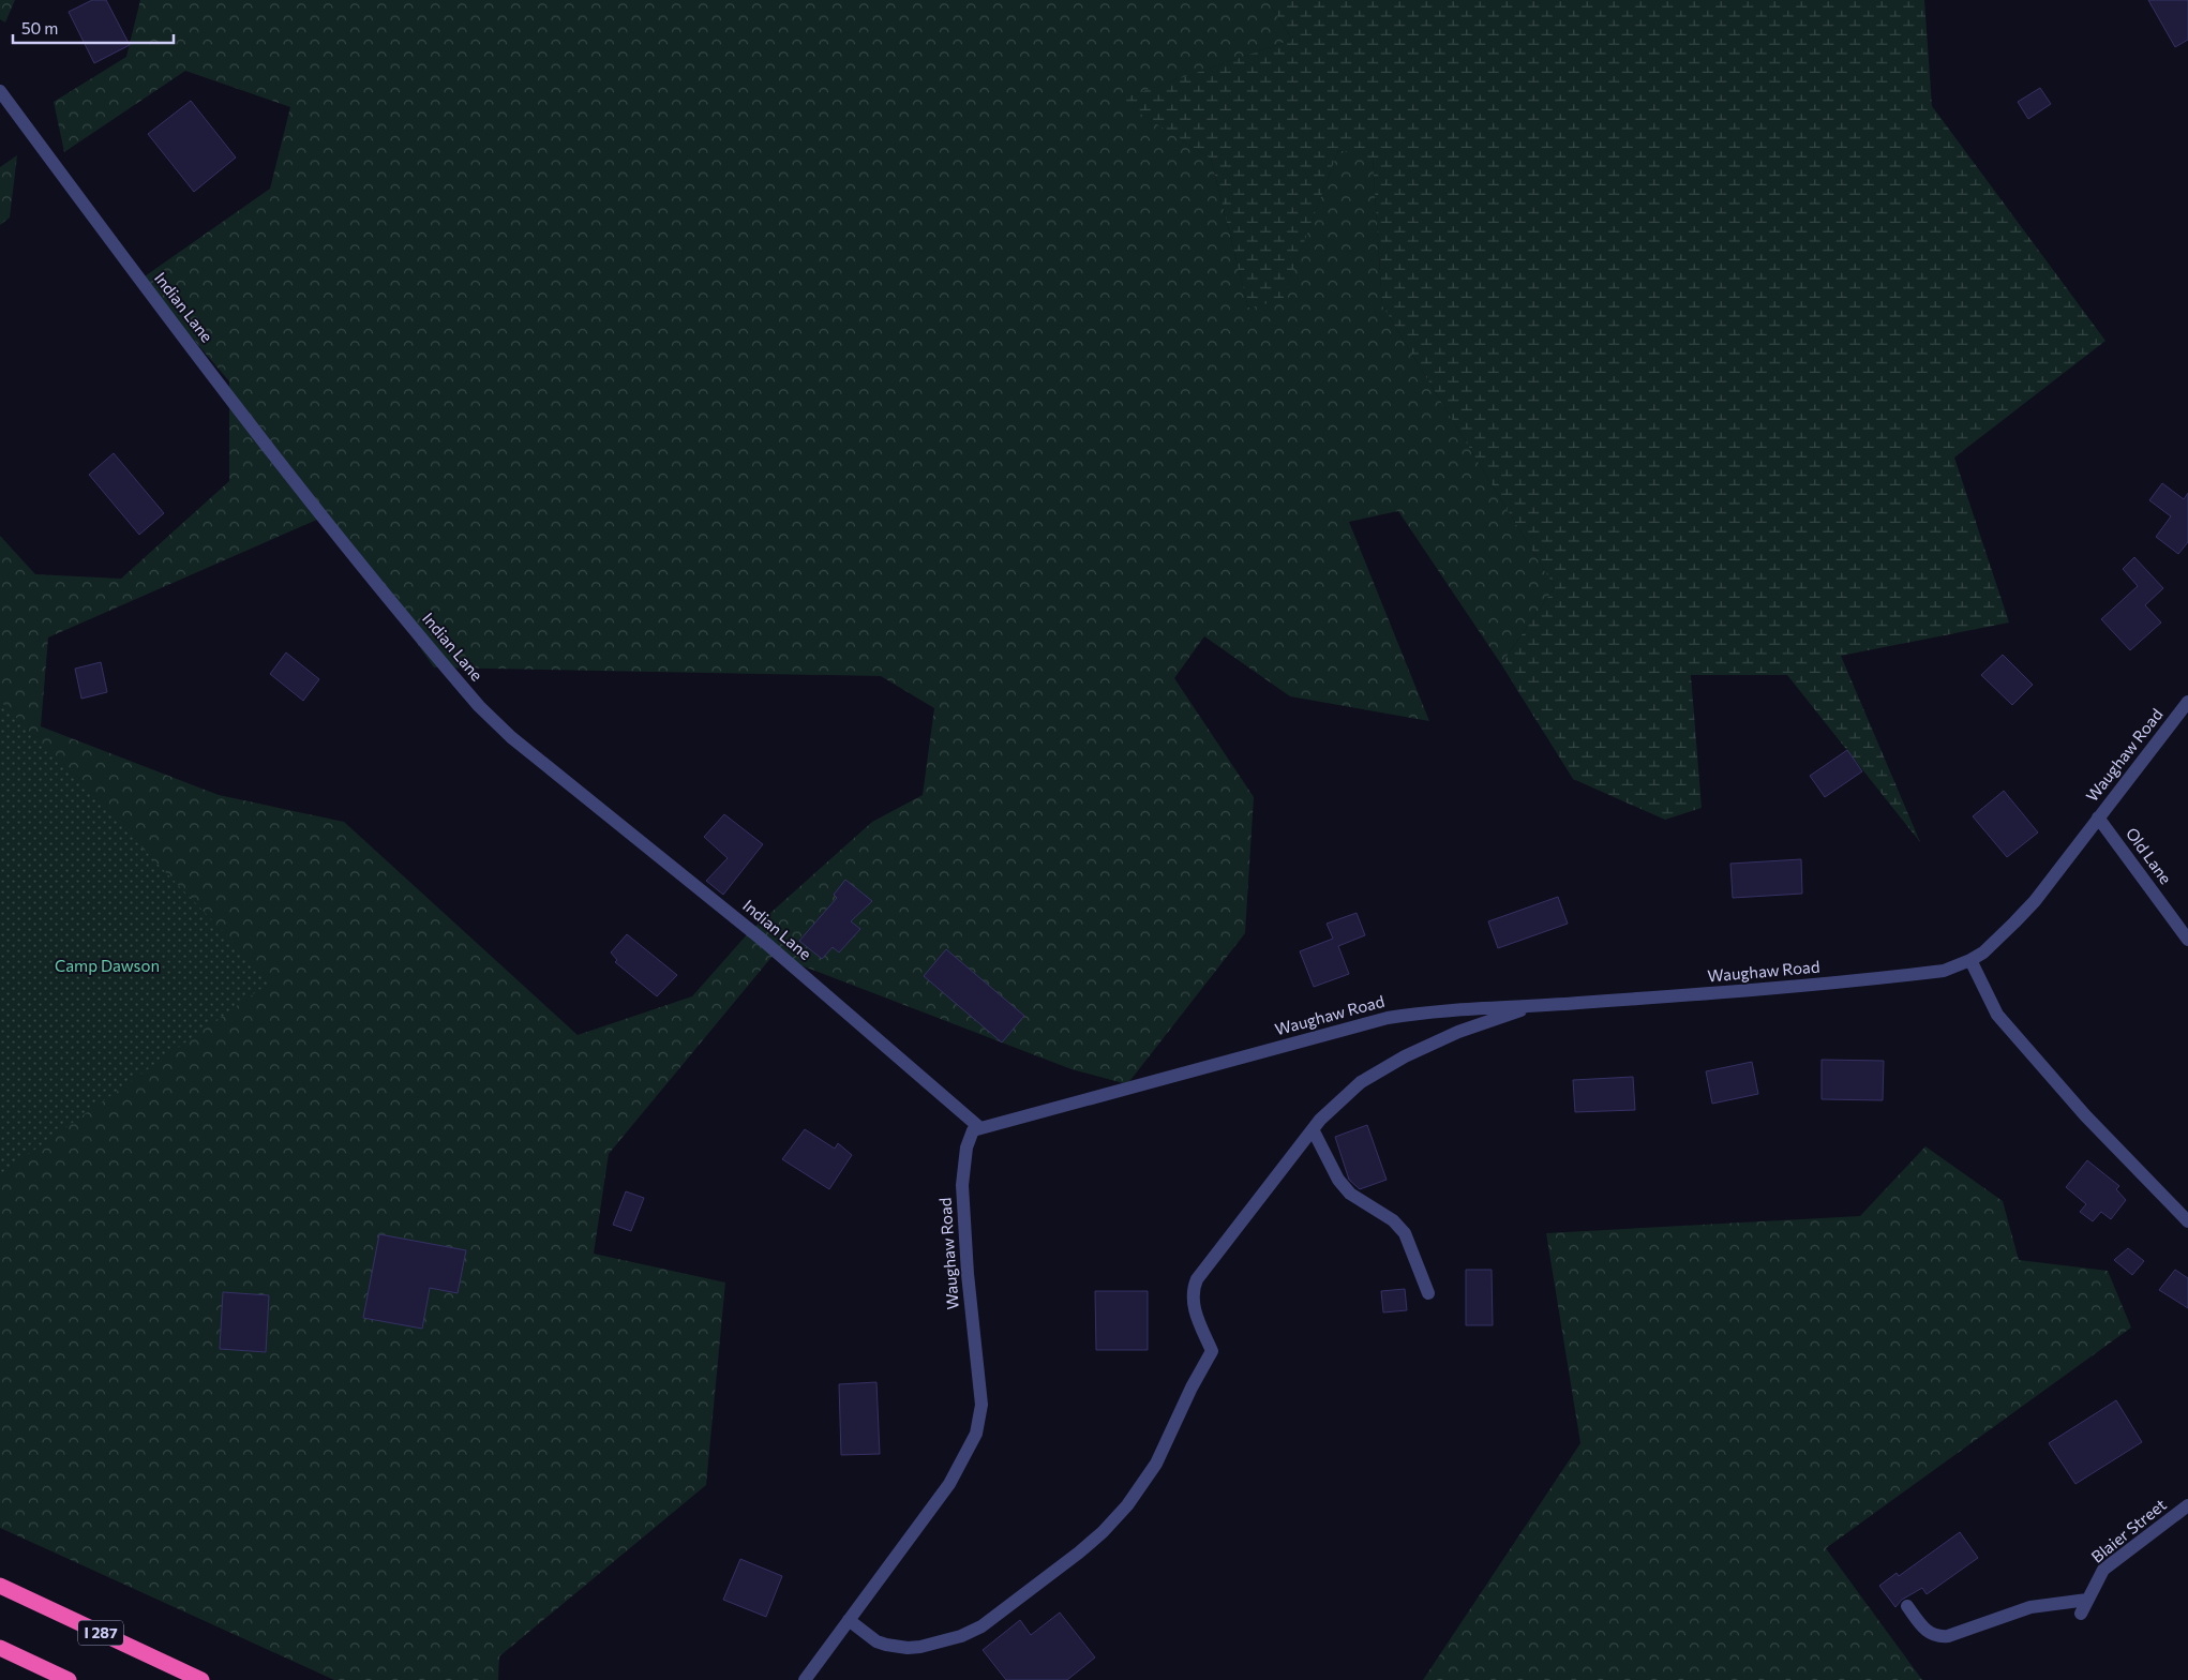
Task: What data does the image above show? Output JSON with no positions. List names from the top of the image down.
{
  "streets": {
    "highway": ["I 287"],
    "street": [
      "Indian Lane",
      "Waughaw Road",
      "Old Lane",
      "Blaier Street"
    ]
  },
  "crossings": [
    ["Indian Lane", "Waughaw Road"],
    ["Waughaw Road", "Old Lane"]
  ],
  "parks": ["Camp Dawson"],
  "scale_bar": "50 m"
}
